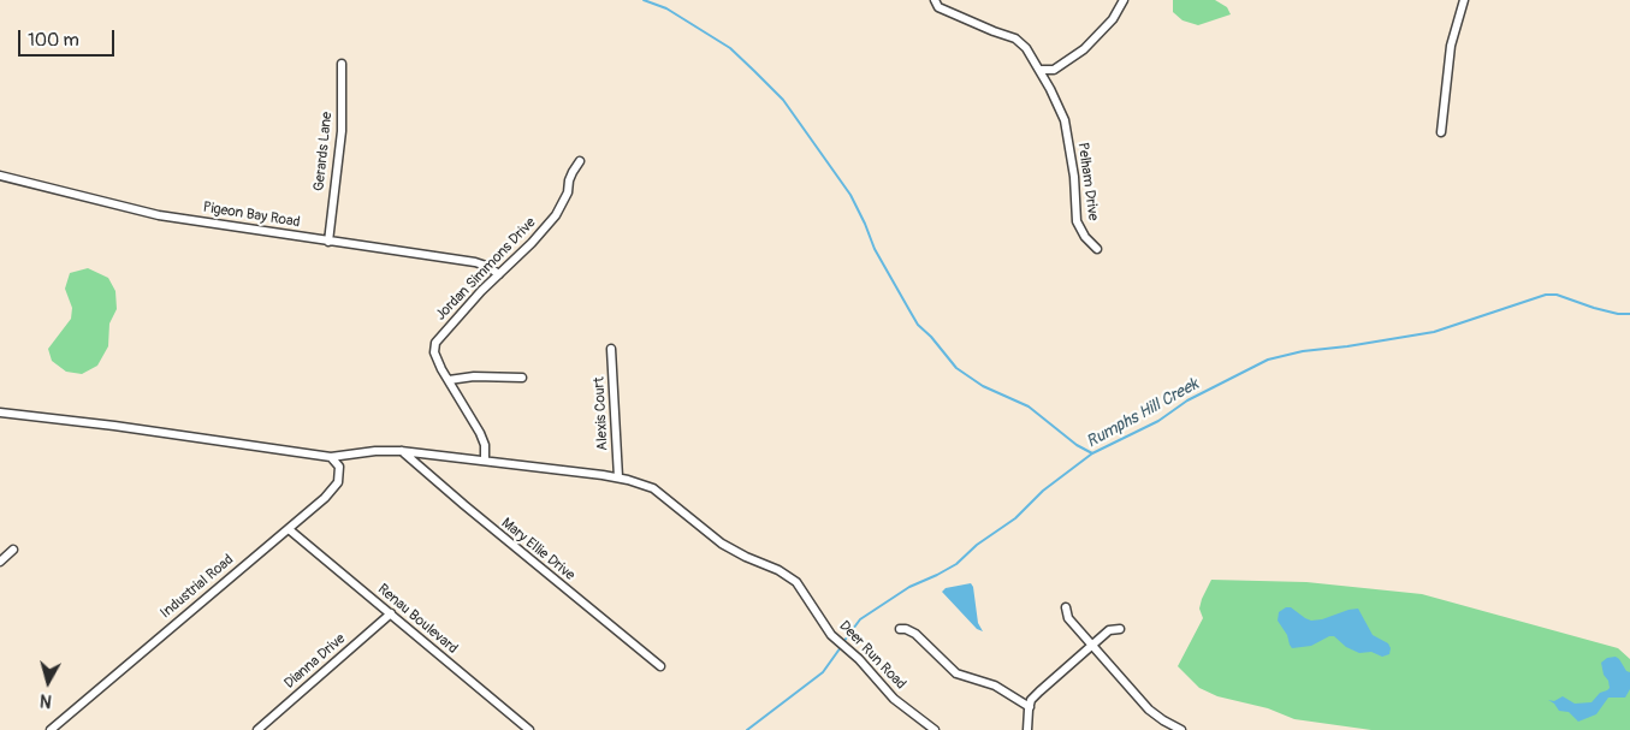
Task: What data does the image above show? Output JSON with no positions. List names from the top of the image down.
{
  "streets": {
    "street": [
      "Gerards Lane",
      "Pelham Drive",
      "Pigeon Bay Road",
      "Jordan Simmons Drive",
      "Alexis Court",
      "Mary Ellie Drive",
      "Industrial Road",
      "Renau Boulevard",
      "Deer Run Road",
      "Dianna Drive"
    ]
  },
  "crossings": [
    ["Gerards Lane", "Pigeon Bay Road"],
    ["Pigeon Bay Road", "Jordan Simmons Drive"],
    ["Alexis Court", "Deer Run Road"],
    ["Industrial Road", "Renau Boulevard"],
    ["Renau Boulevard", "Dianna Drive"]
  ],
  "water": ["Rumphs Hill Creek"],
  "scale_bar": "100 m",
  "north": "bottom"
}
